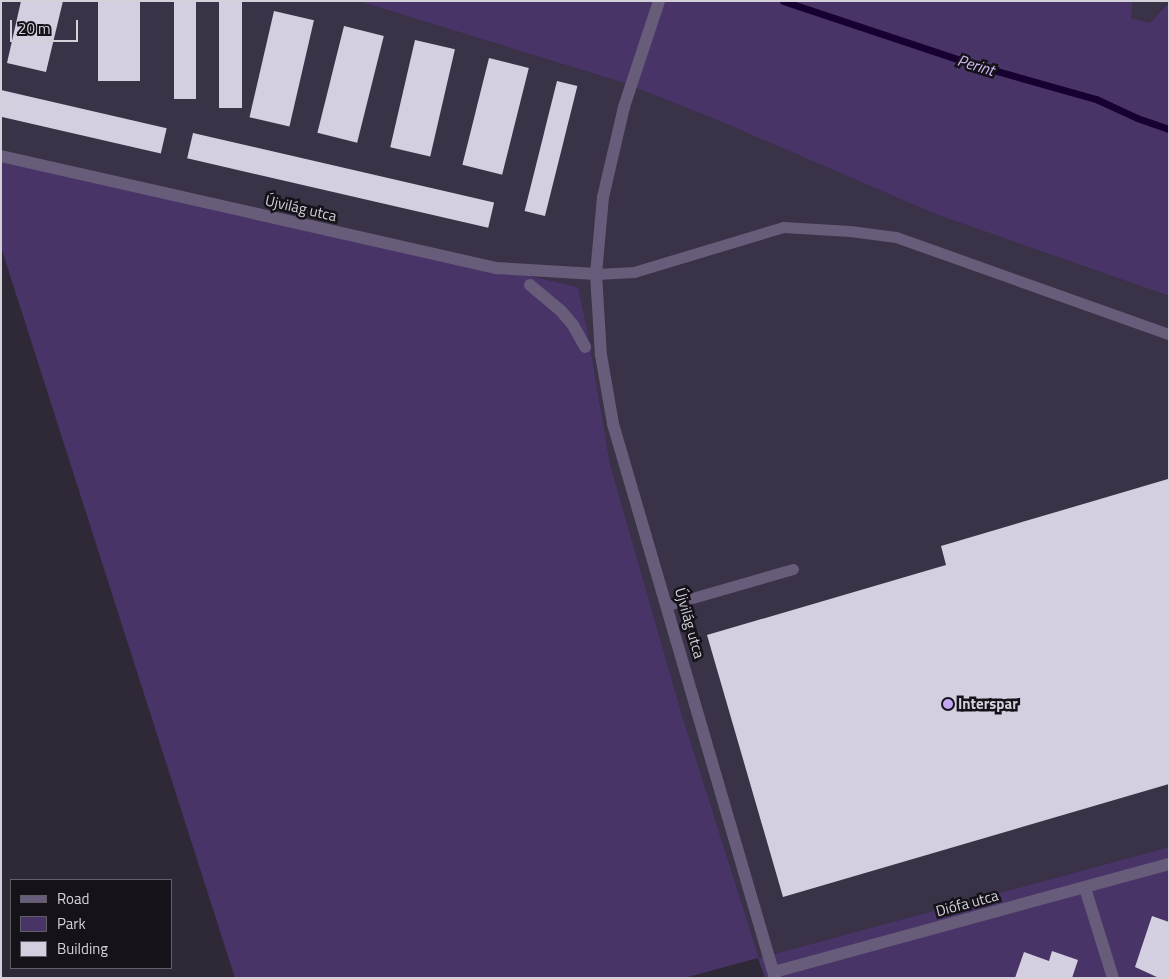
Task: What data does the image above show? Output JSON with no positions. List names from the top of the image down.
{
  "streets": {
    "street": ["Újvilág utca", "Diófa utca"]
  },
  "crossings": [
    ["Újvilág utca", "Diófa utca"]
  ],
  "water": ["Perint"],
  "places": ["Interspar"],
  "legend": ["Road", "Park", "Building"],
  "scale_bar": "20 m"
}
